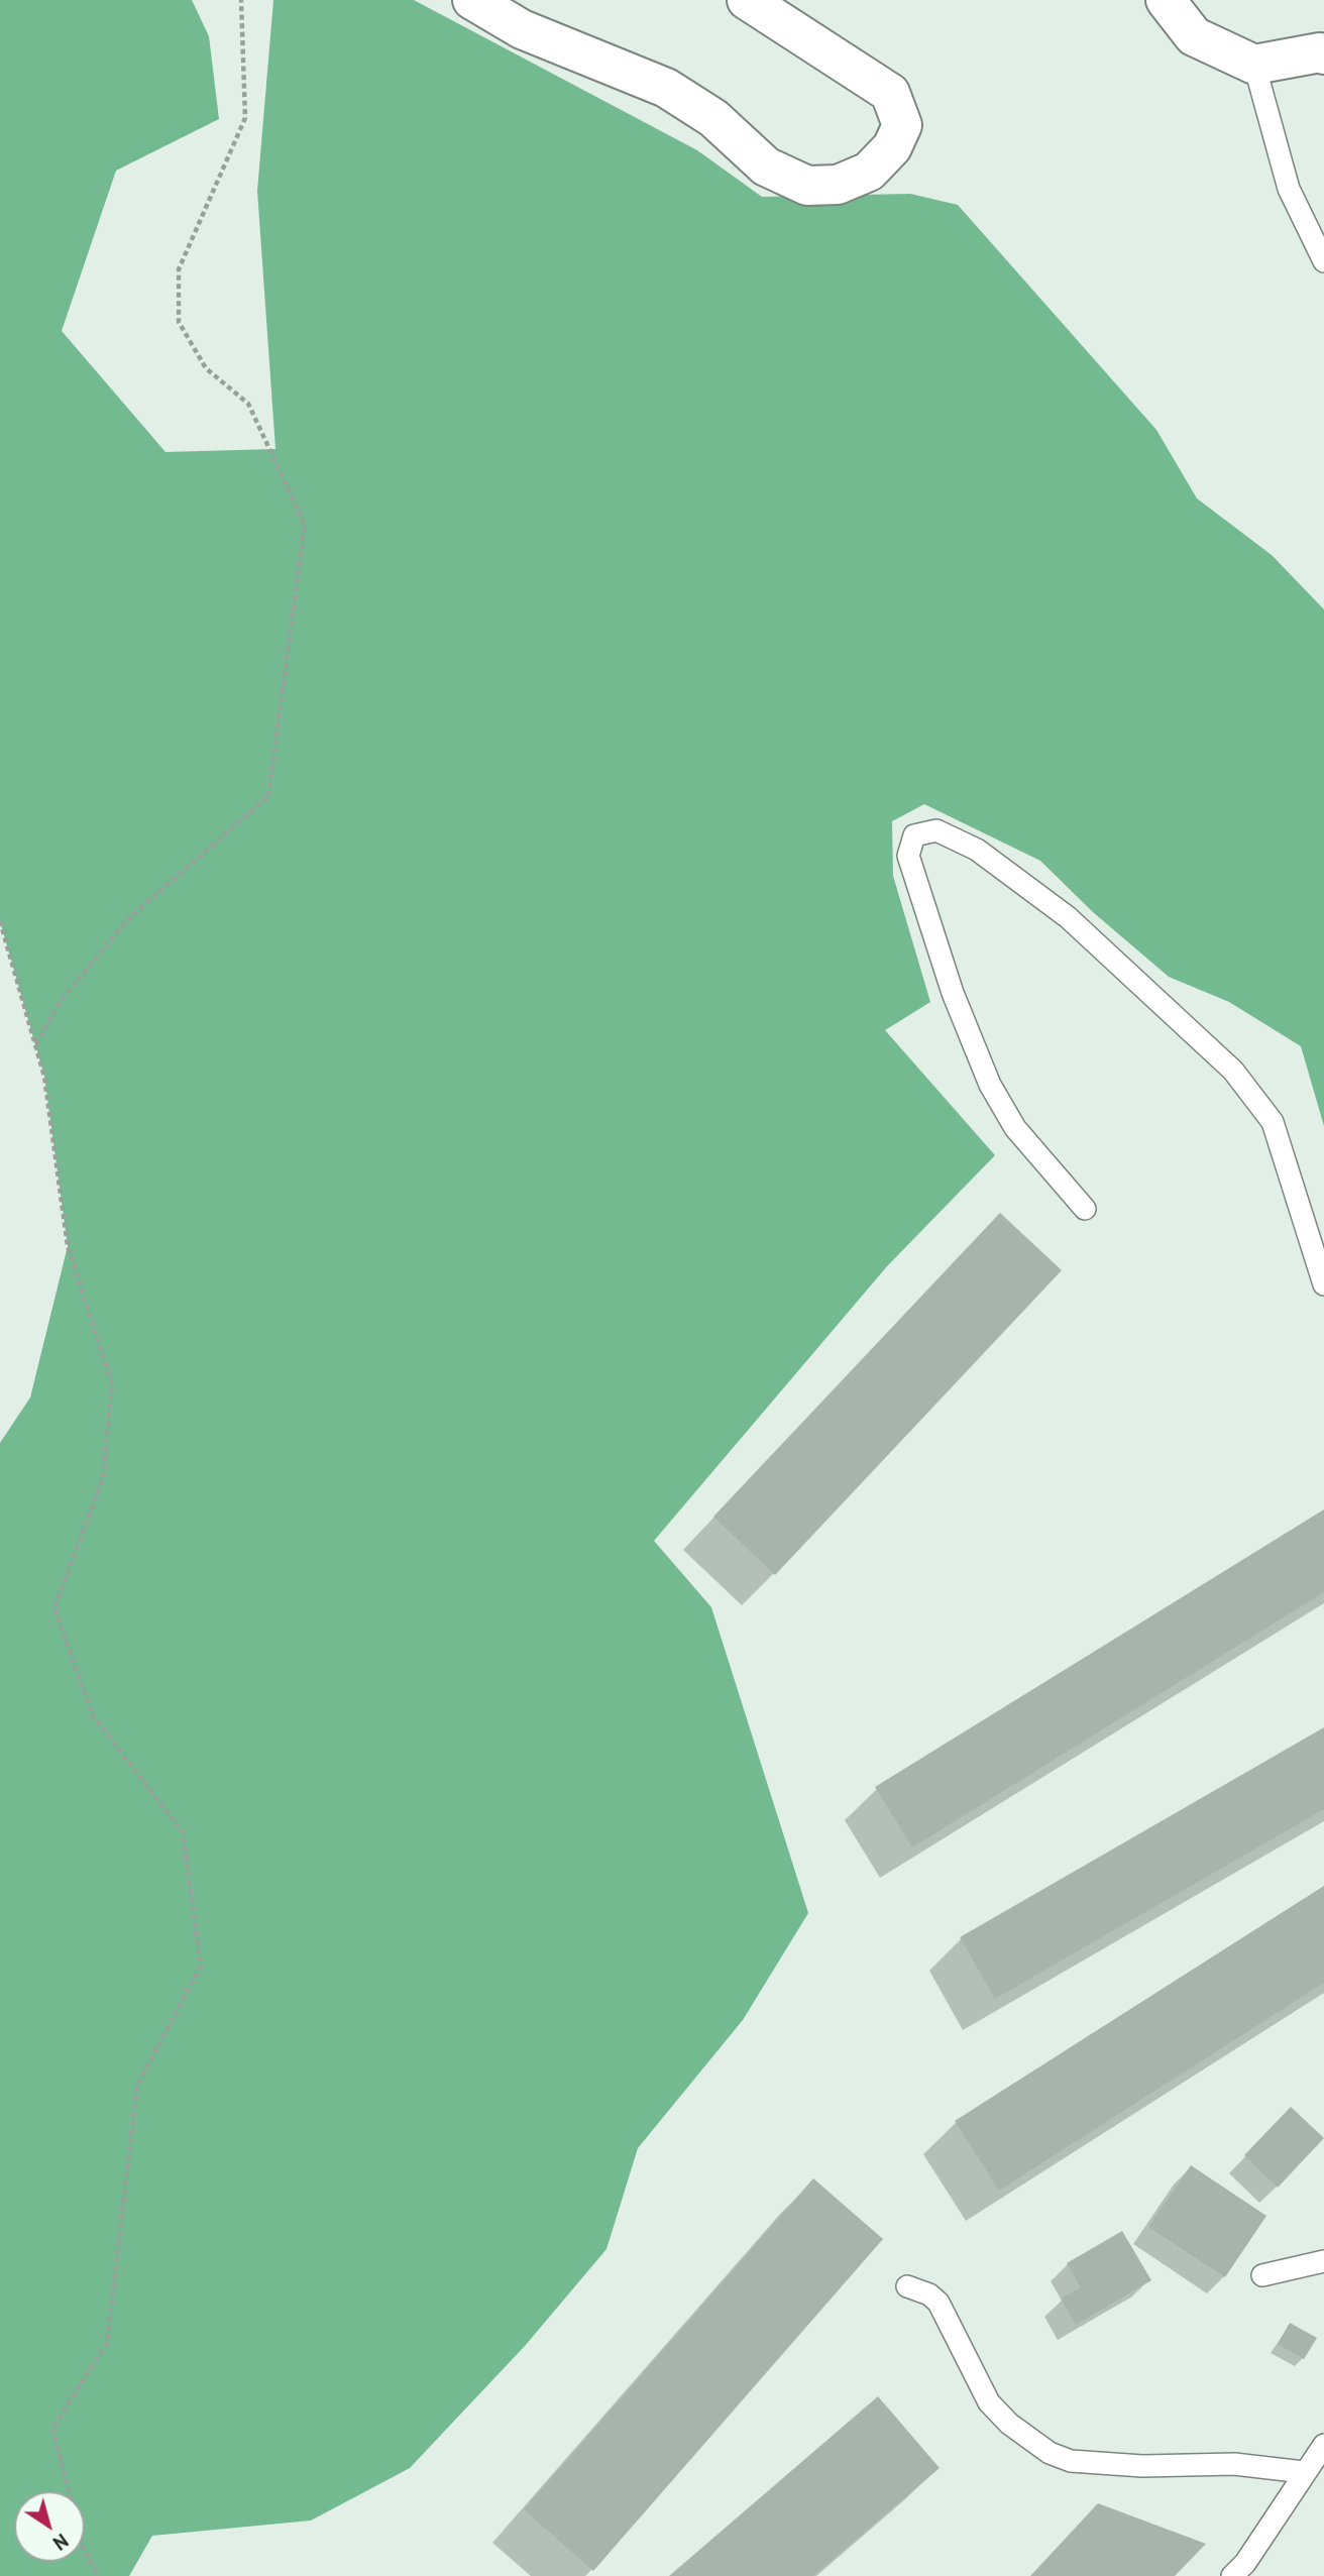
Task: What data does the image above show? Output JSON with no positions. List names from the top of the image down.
{
  "north": "bottom right"
}
